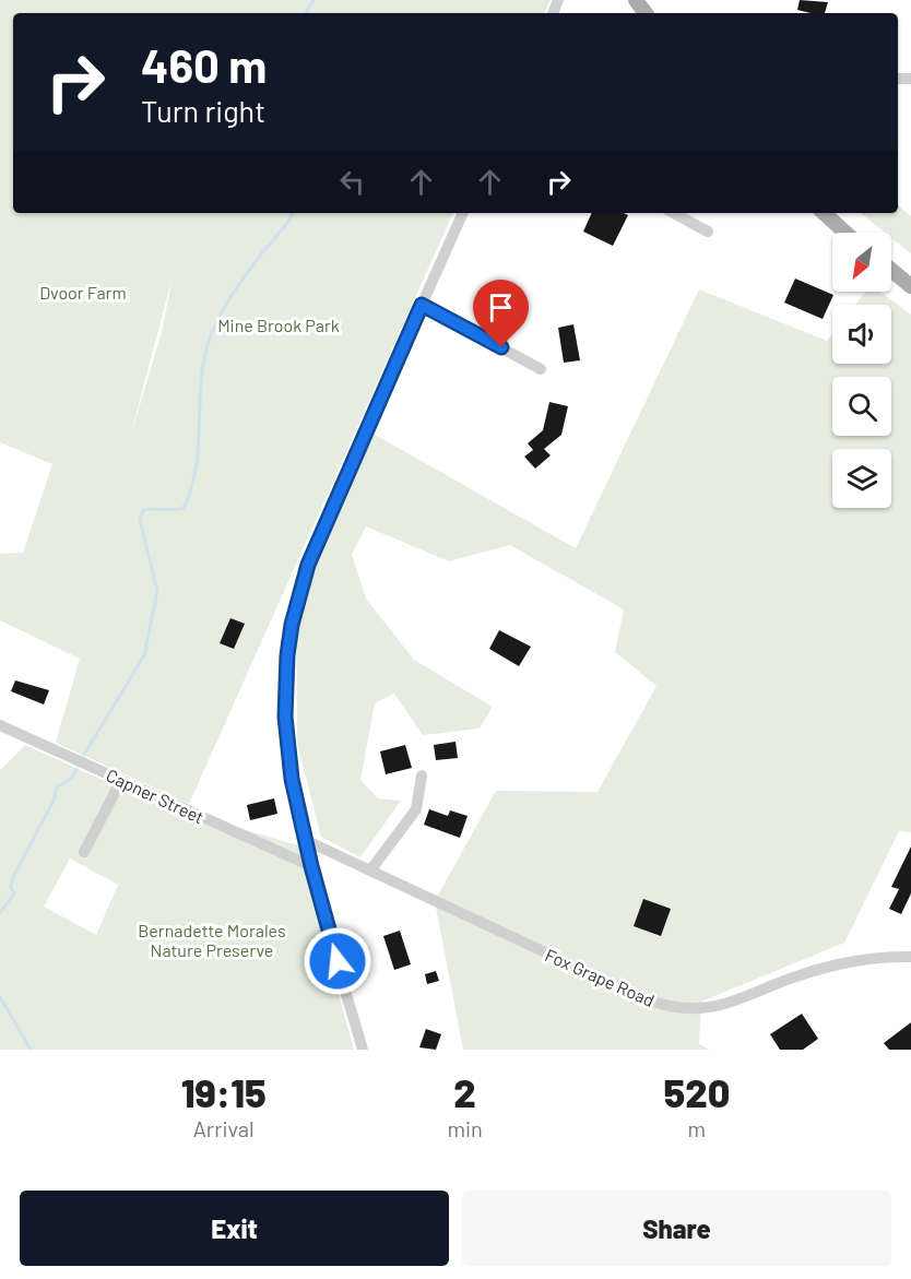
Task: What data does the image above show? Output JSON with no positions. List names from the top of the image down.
{
  "streets": {
    "street": ["Capner Street", "Fox Grape Road"]
  },
  "parks": ["Dvoor Farm", "Mine Brook Park", "Bernadette Morales Nature Preserve"],
  "north": "bottom left",
  "page": {
    "turn": ["460 m", "Turn right"],
    "eta": [
      "19:15",
      "Arrival",
      "2",
      "min",
      "520",
      "m"
    ],
    "buttons": ["Exit", "Share"]
  }
}
